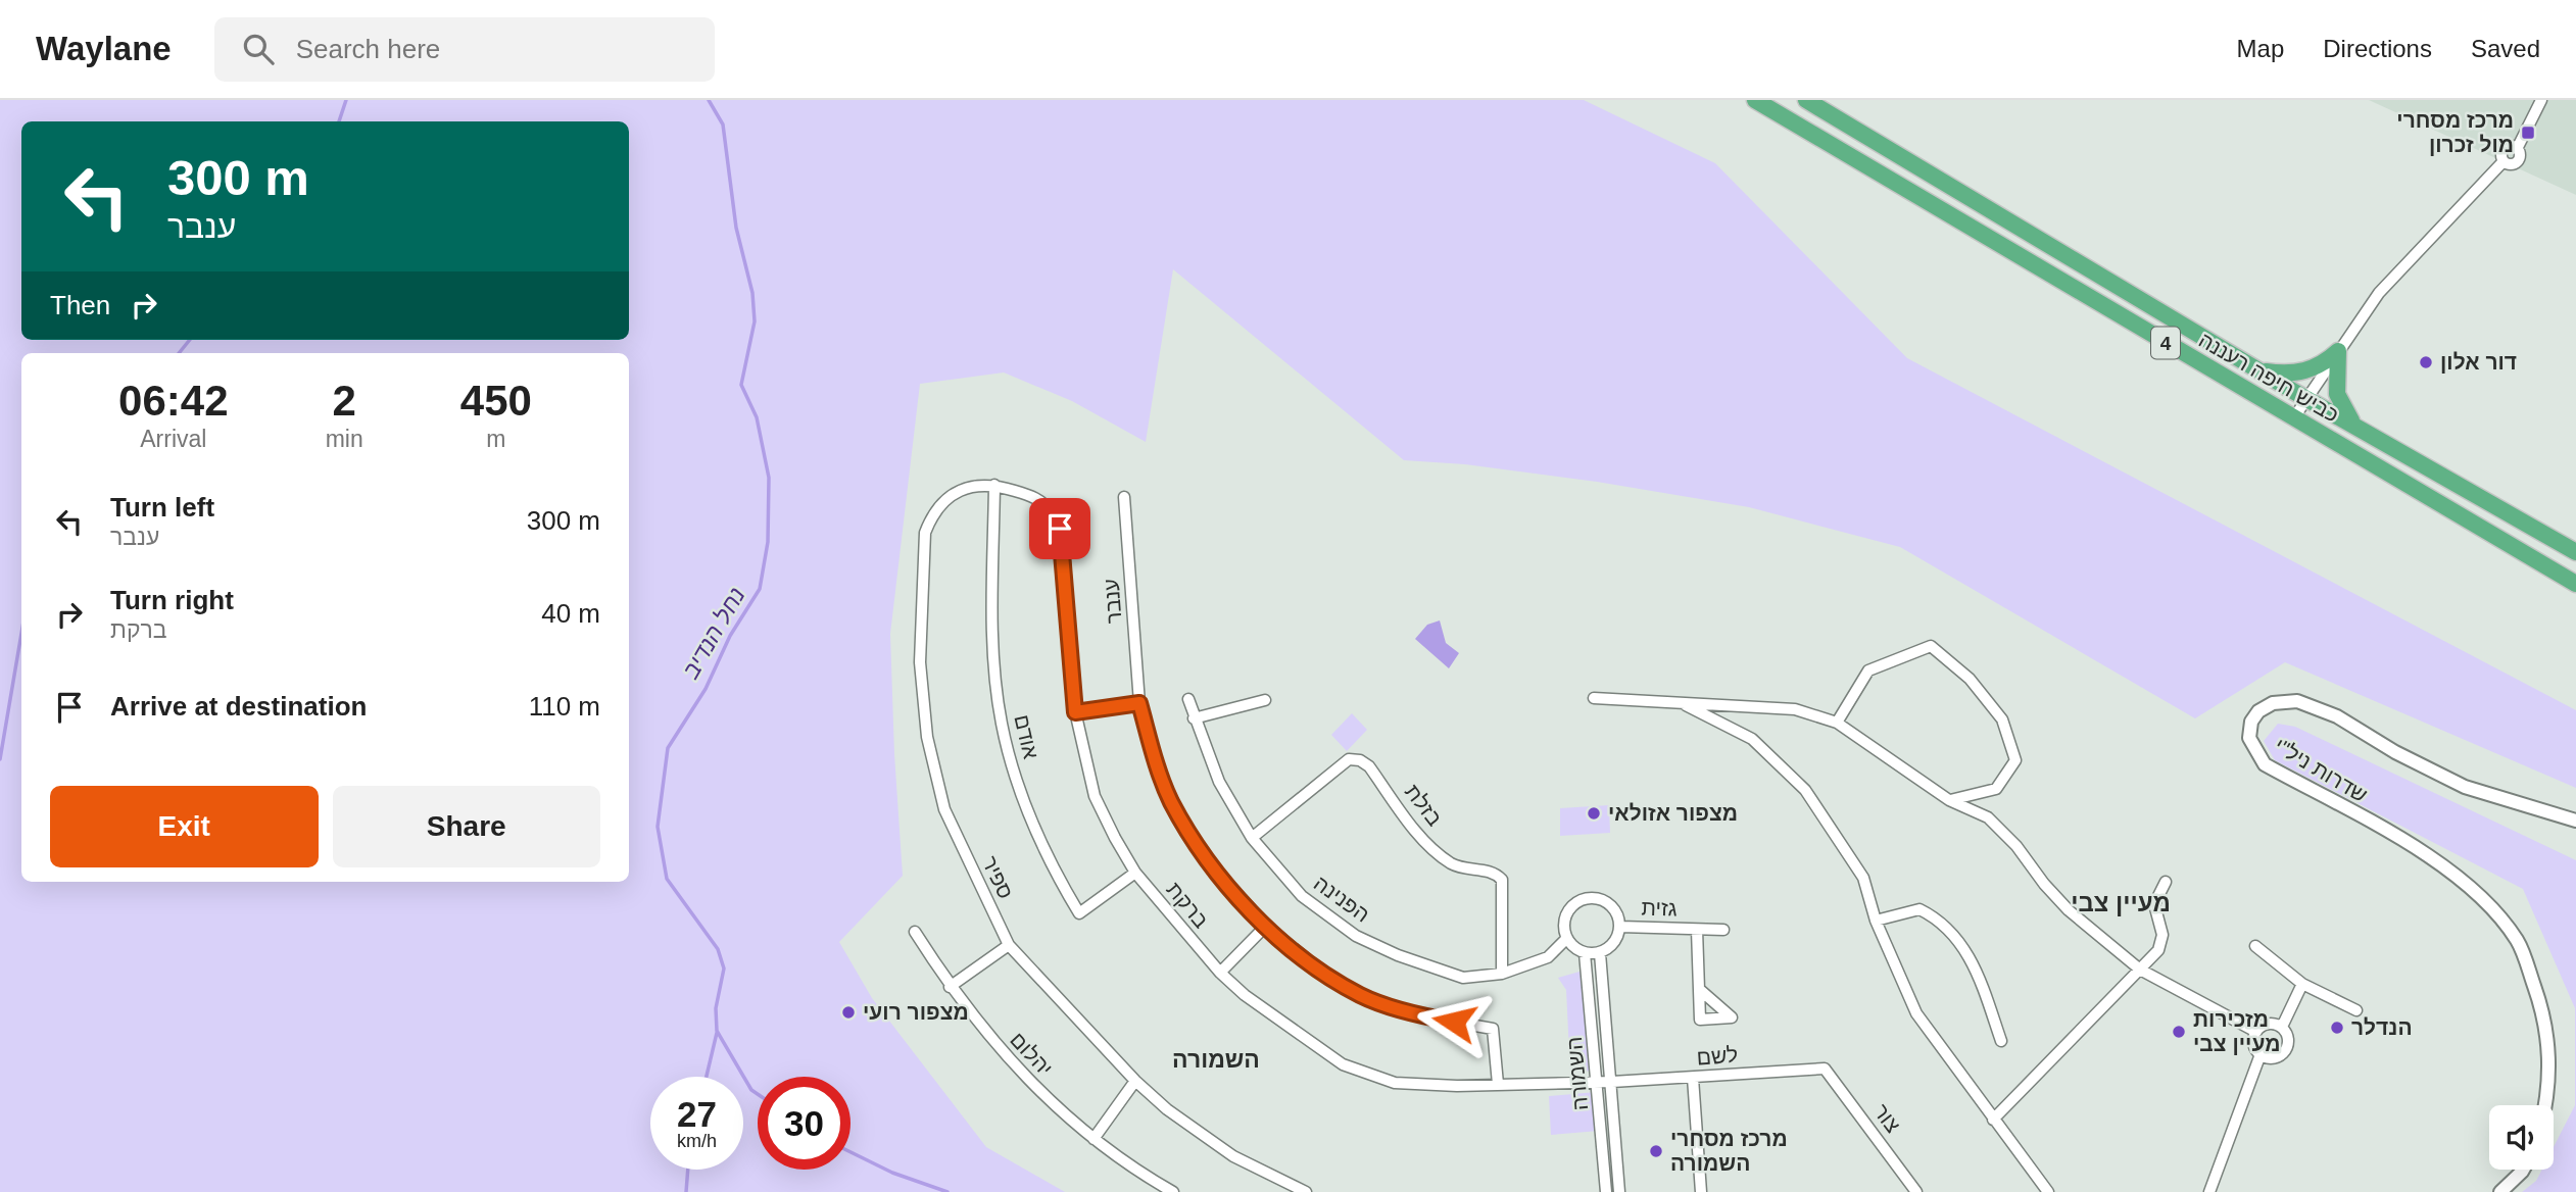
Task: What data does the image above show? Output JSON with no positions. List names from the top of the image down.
{
  "streets": {
    "highway": ["4", "כביש חיפה רעננה"],
    "street": [
      "ענבר",
      "אודם",
      "שדרות ניל\"י",
      "בזלת",
      "ספיר",
      "הפנינה",
      "ברקת",
      "גזית",
      "יהלום",
      "לשם",
      "השמורה",
      "צור"
    ]
  },
  "crossings": [
    ["ענבר", "ברקת"],
    ["אודם", "ספיר"],
    ["אודם", "ברקת"],
    ["בזלת", "הפנינה"],
    ["ספיר", "ברקת"],
    ["הפנינה", "גזית"],
    ["הפנינה", "השמורה"],
    ["ברקת", "לשם"],
    ["ברקת", "השמורה"],
    ["גזית", "השמורה"],
    ["לשם", "השמורה"],
    ["לשם", "צור"]
  ],
  "districts": ["מעיין צבי", "השמורה"],
  "water": ["נחל הנדיב"],
  "places": {
    "transit": ["מרכז מסחרי מול זכרון"],
    "other": [
      "דור אלון",
      "מצפור אזולאי",
      "מצפור רועי",
      "הנדלר",
      "מזכירות מעיין צבי",
      "מרכז מסחרי השמורה"
    ]
  },
  "page": {
    "header": "Waylane",
    "search": "Search here",
    "nav": ["Map", "Directions", "Saved"],
    "turn": ["300 m", "ענבר"],
    "then": "Then",
    "eta": [
      "06:42",
      "Arrival",
      "2",
      "min",
      "450",
      "m"
    ],
    "list": [
      {
        "name": "Turn left",
        "note": "ענבר",
        "value": "300 m"
      },
      {
        "name": "Turn right",
        "note": "ברקת",
        "value": "40 m"
      },
      {
        "name": "Arrive at destination",
        "value": "110 m"
      }
    ],
    "buttons": ["Exit", "Share"],
    "speed": "27 km/h",
    "limit": "30"
  }
}
